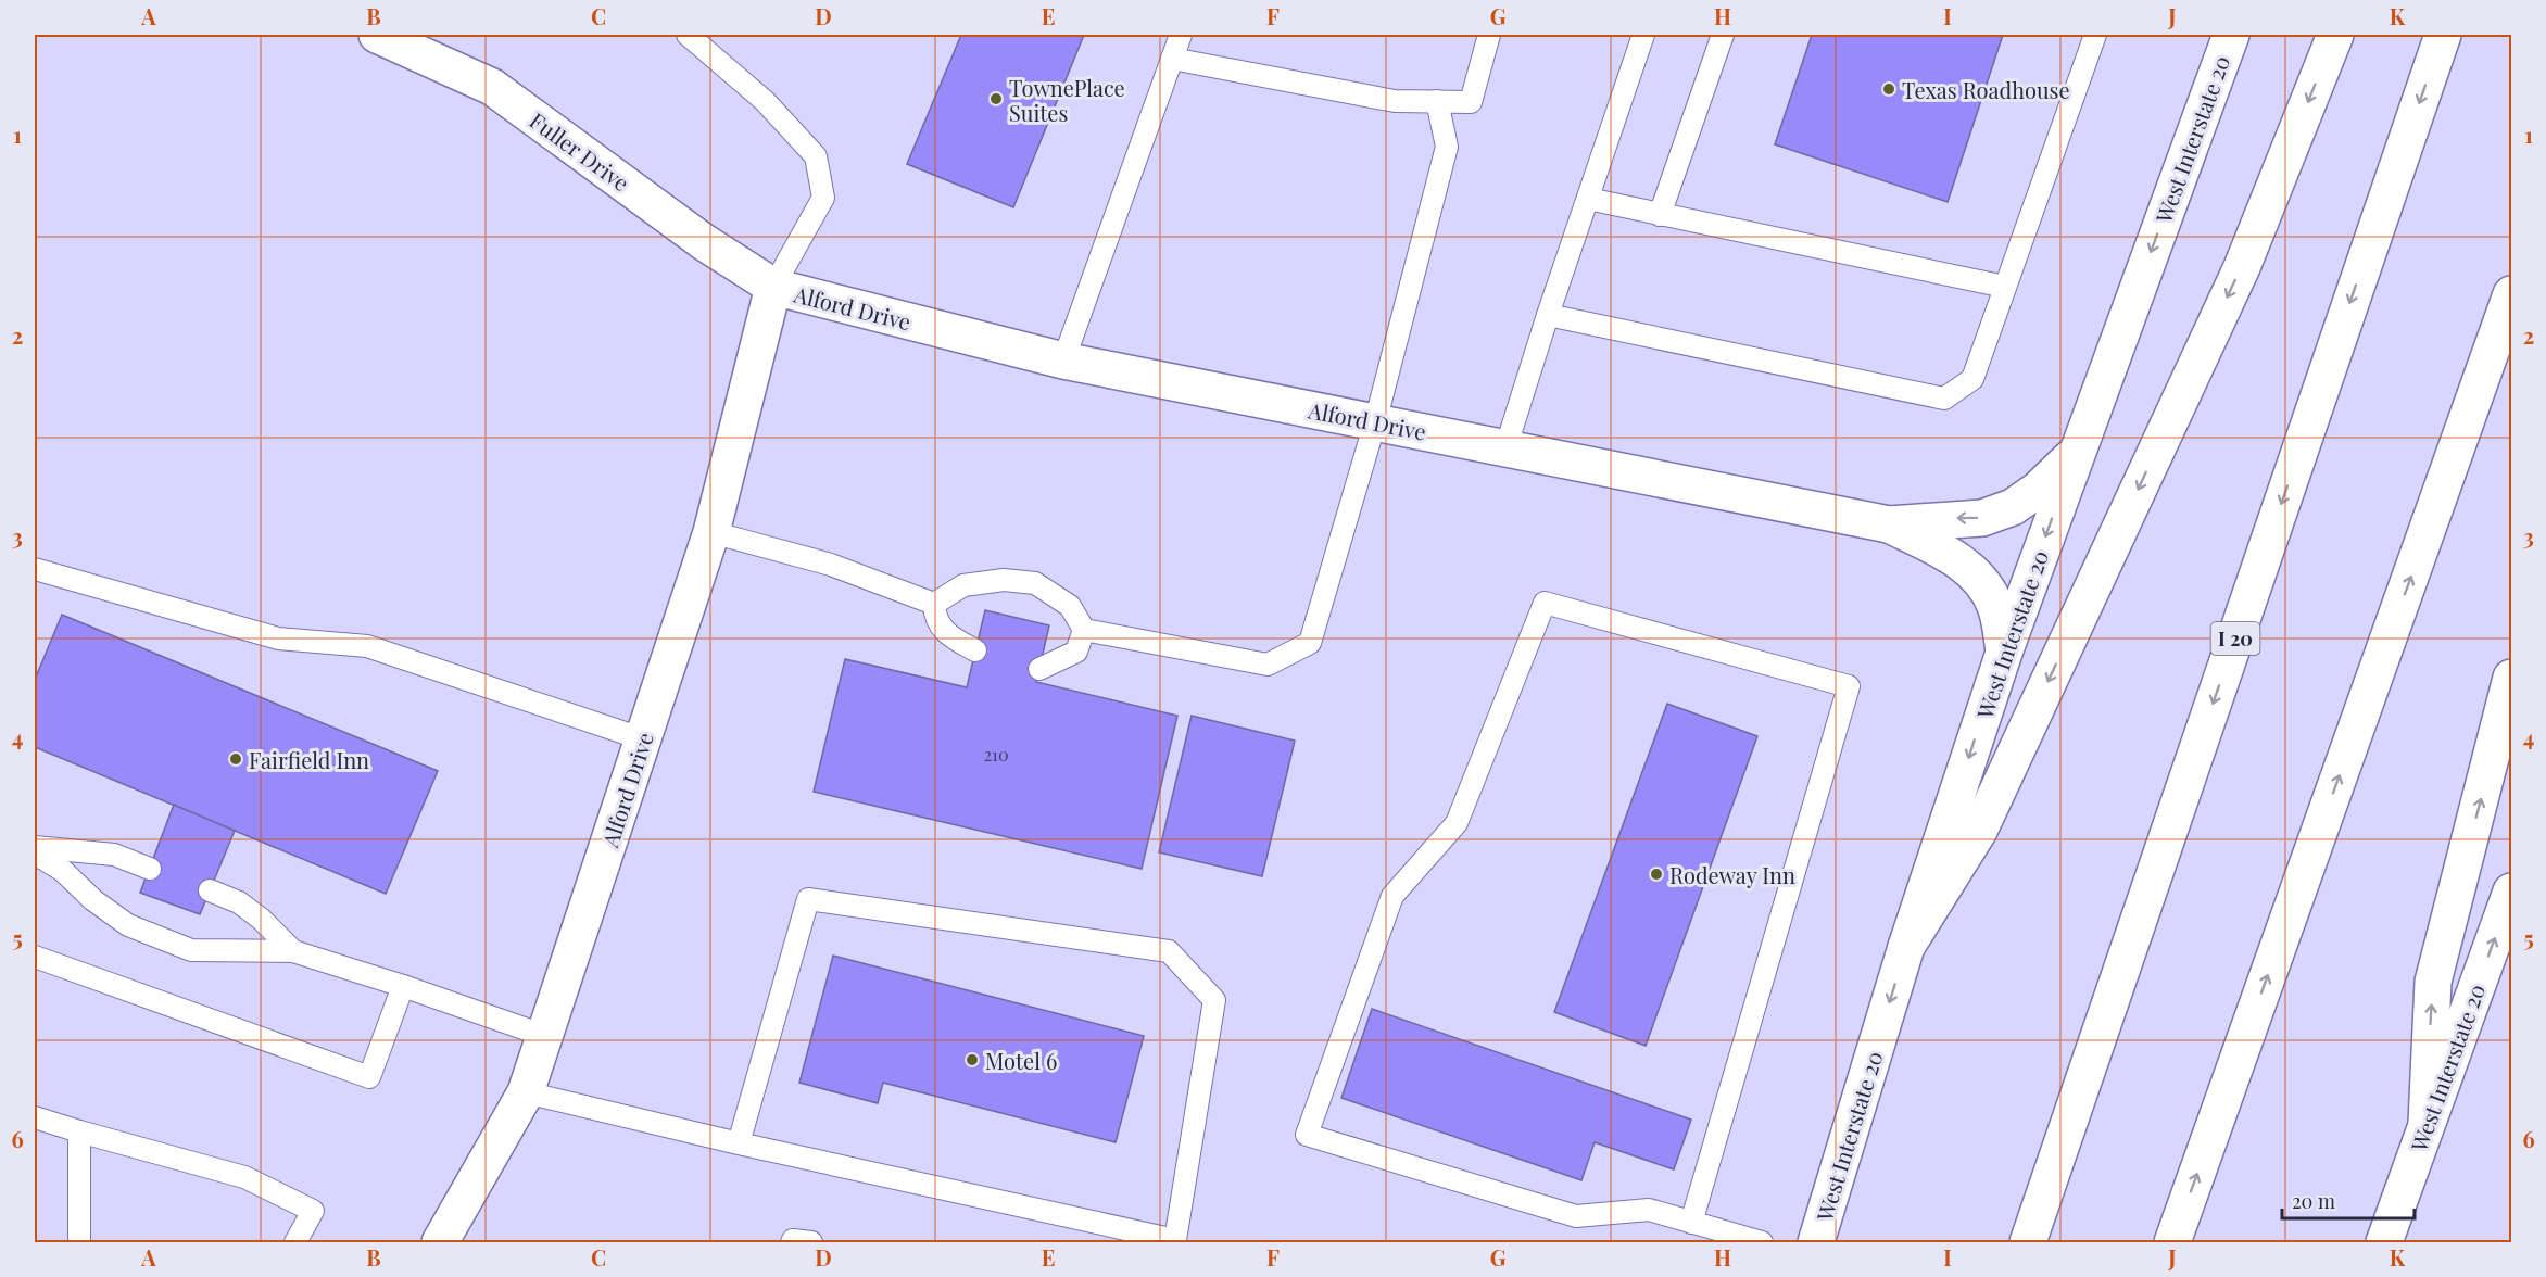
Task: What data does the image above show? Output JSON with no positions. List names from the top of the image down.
{
  "streets": {
    "main road": [
      "West Interstate 20",
      "Fuller Drive",
      "Alford Drive",
      "I 20"
    ]
  },
  "crossings": [
    ["Fuller Drive", "Alford Drive"]
  ],
  "places": [
    "Texas Roadhouse",
    "TownePlace Suites",
    "Fairfield Inn",
    "Rodeway Inn",
    "Motel 6"
  ],
  "house_numbers": ["210"],
  "scale_bar": "20 m",
  "grid": {
    "columns": [
      "A",
      "B",
      "C",
      "D",
      "E",
      "F",
      "G",
      "H",
      "I",
      "J",
      "K"
    ],
    "rows": [
      "1",
      "2",
      "3",
      "4",
      "5",
      "6"
    ]
  }
}
